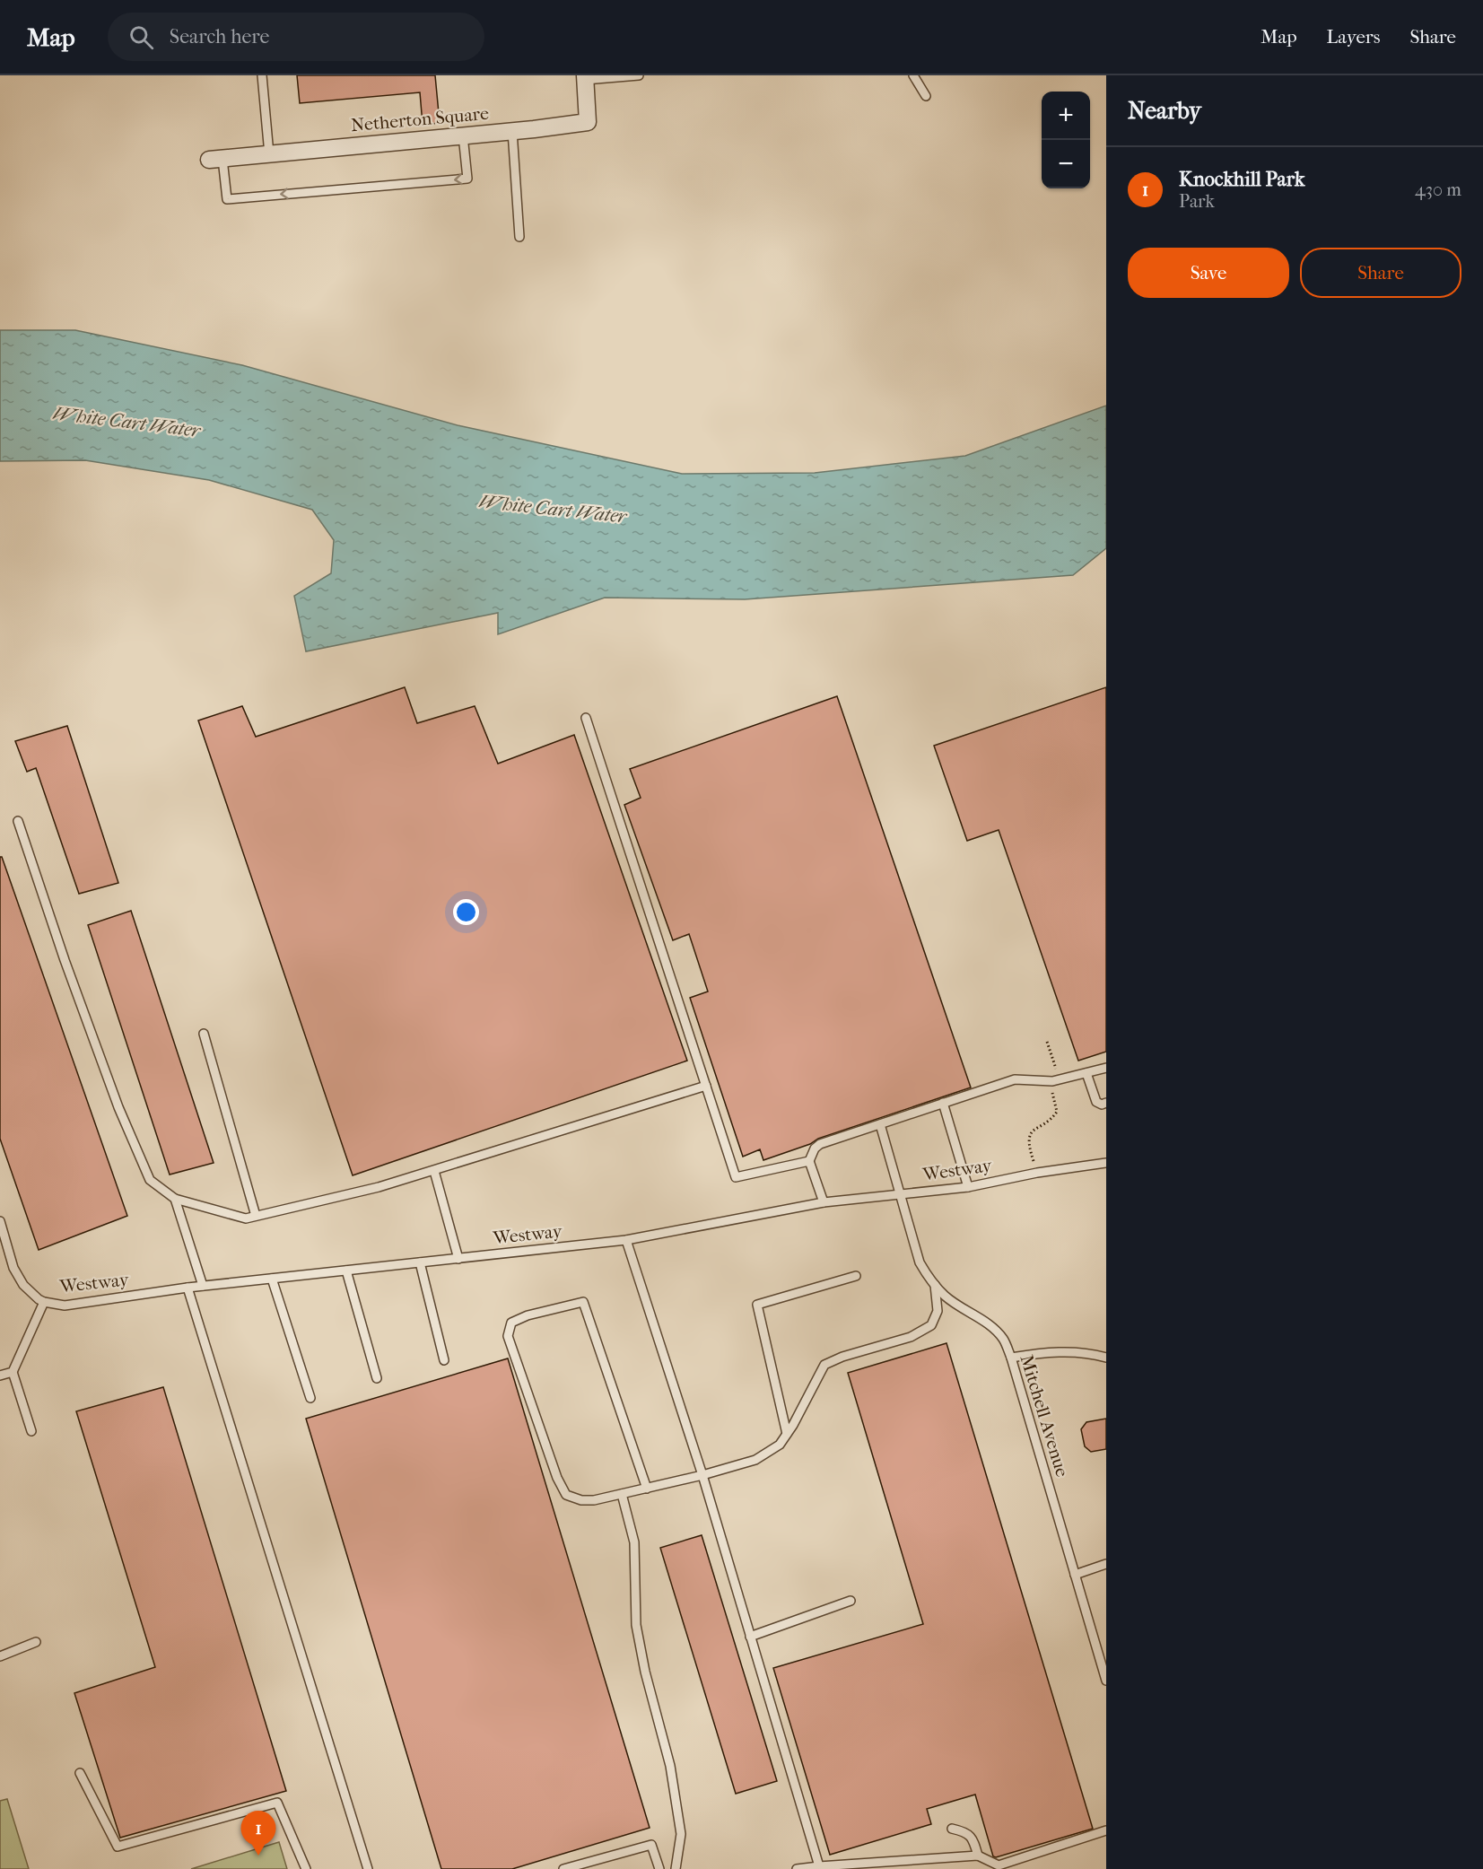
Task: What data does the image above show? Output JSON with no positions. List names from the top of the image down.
{
  "streets": {
    "street": ["Netherton Square"],
    "lane": ["Westway", "Mitchell Avenue"]
  },
  "crossings": [
    ["Westway", "Mitchell Avenue"]
  ],
  "water": ["White Cart Water"],
  "page": {
    "header": "Map",
    "search": "Search here",
    "nav": ["Map", "Layers", "Share"],
    "heading": "Nearby",
    "map_buttons": ["+", "−"],
    "list": [
      {
        "mark": "1",
        "name": "Knockhill Park",
        "note": "Park",
        "value": "430 m"
      }
    ],
    "buttons": ["Save", "Share"],
    "pins": "1"
  }
}
